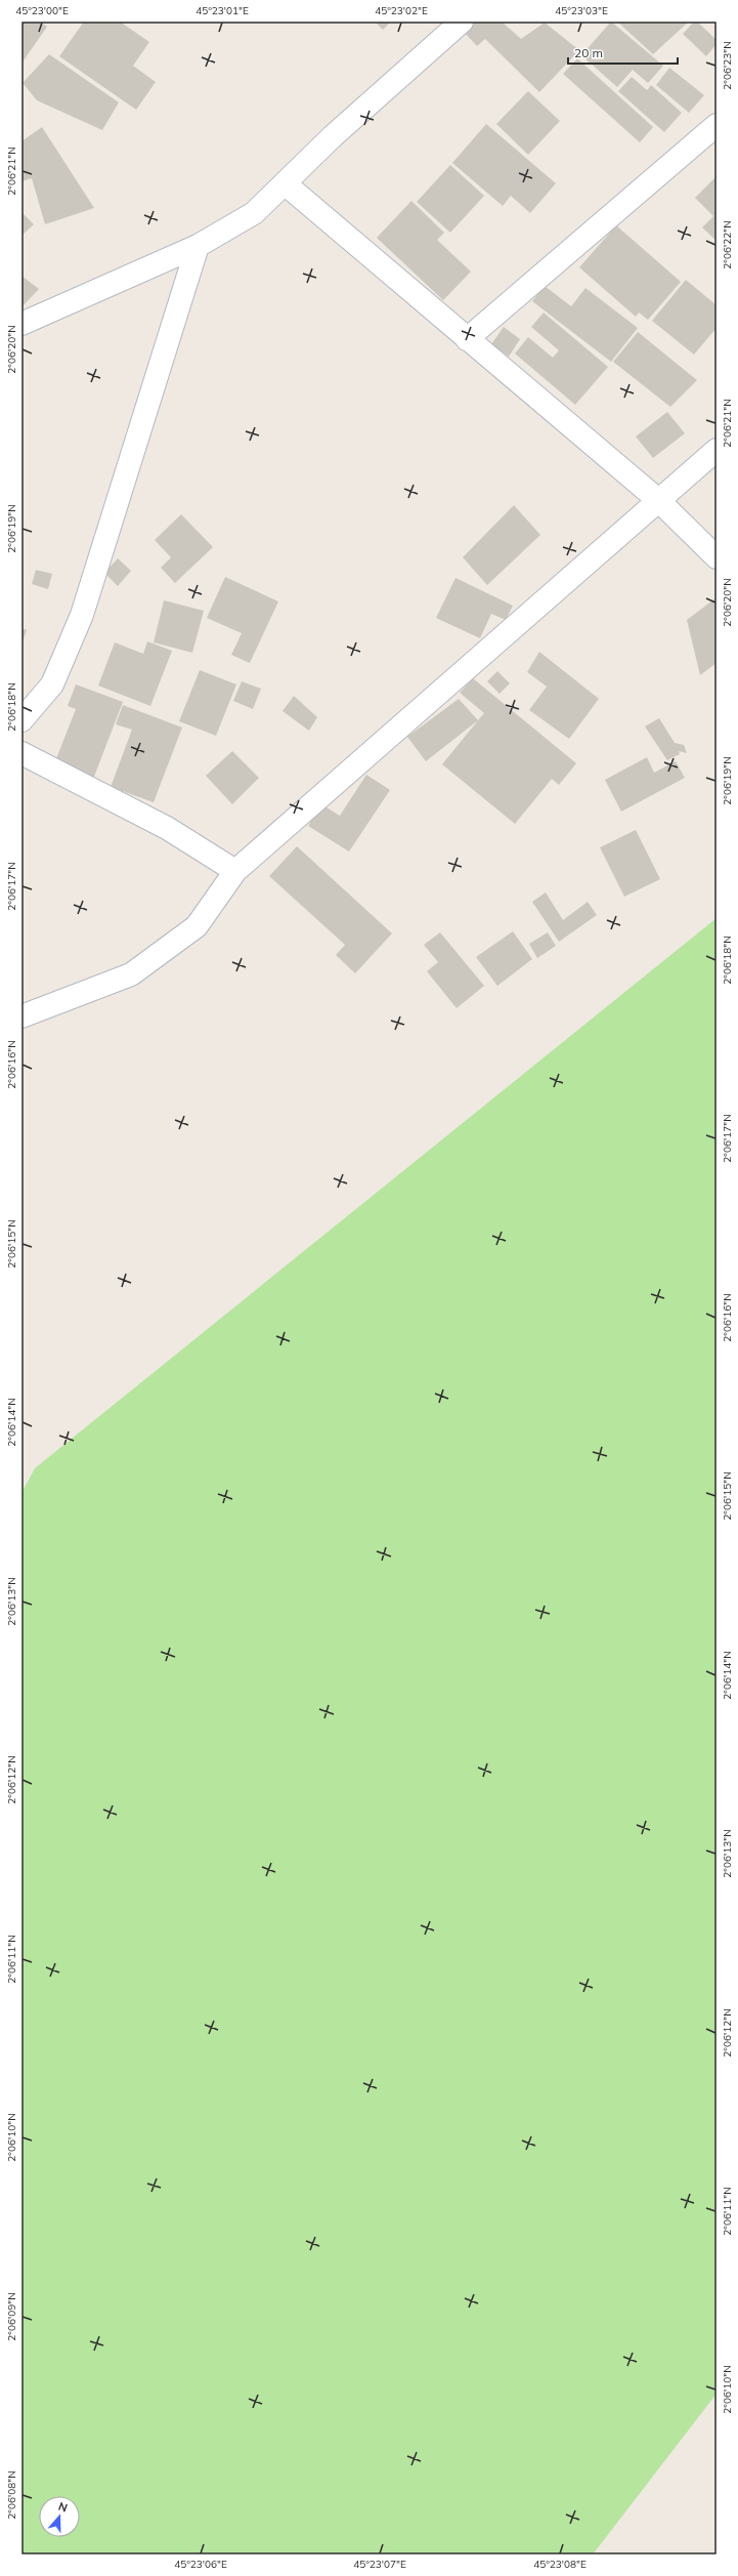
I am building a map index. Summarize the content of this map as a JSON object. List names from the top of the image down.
{
  "scale_bar": "20 m",
  "north": "top",
  "coordinates": [
    "45°23'00\"E",
    "45°23'01\"E",
    "45°23'02\"E",
    "45°23'03\"E",
    "2°06'23\"N",
    "2°06'21\"N",
    "2°06'22\"N",
    "2°06'20\"N",
    "2°06'19\"N",
    "2°06'18\"N",
    "2°06'17\"N",
    "2°06'16\"N",
    "2°06'15\"N",
    "2°06'14\"N",
    "2°06'13\"N",
    "2°06'12\"N",
    "2°06'11\"N",
    "2°06'10\"N",
    "2°06'09\"N",
    "2°06'08\"N",
    "45°23'06\"E",
    "45°23'07\"E",
    "45°23'08\"E"
  ]
}
